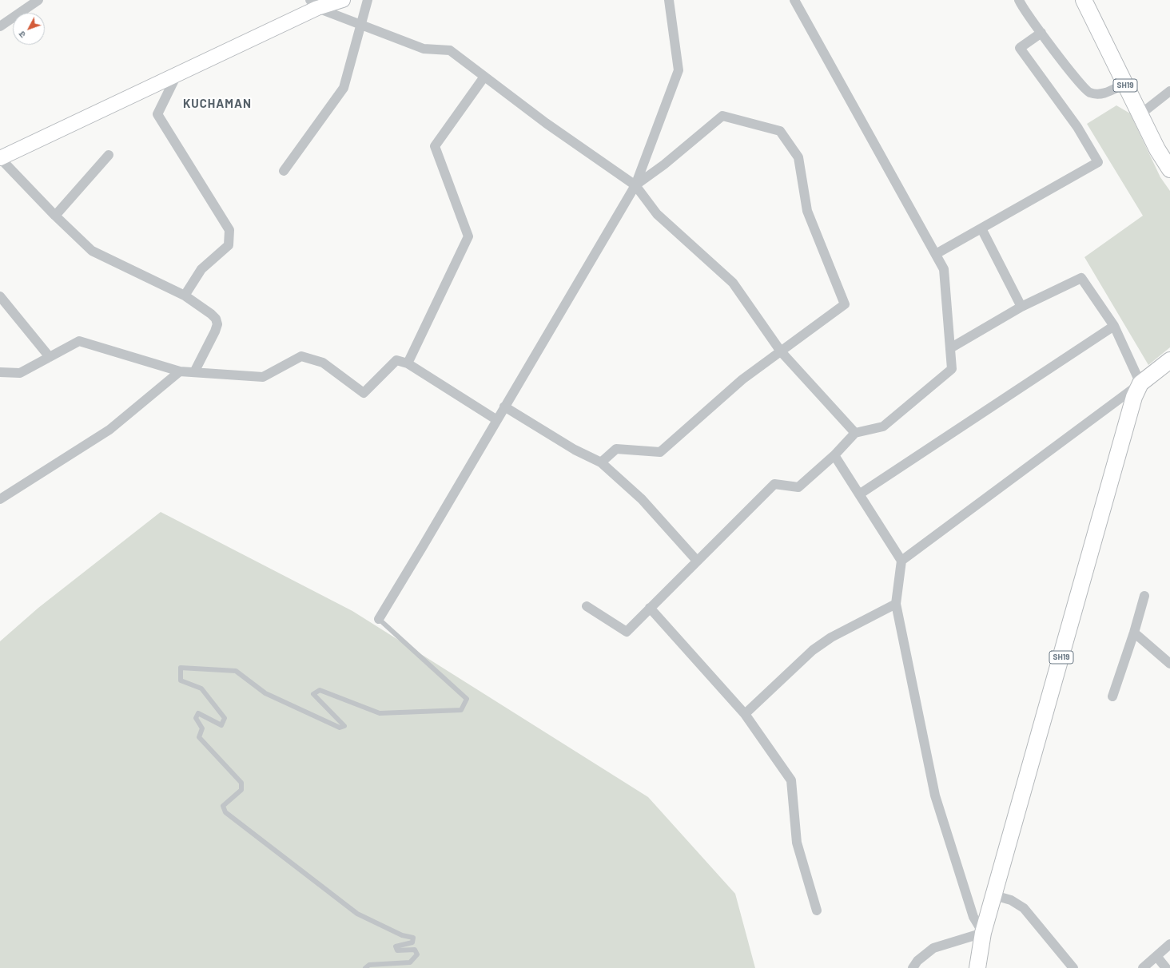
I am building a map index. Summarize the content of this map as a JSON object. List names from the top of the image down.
{
  "streets": {
    "main road": ["SH19"]
  },
  "districts": ["KUCHAMAN"],
  "north": "bottom left"
}
